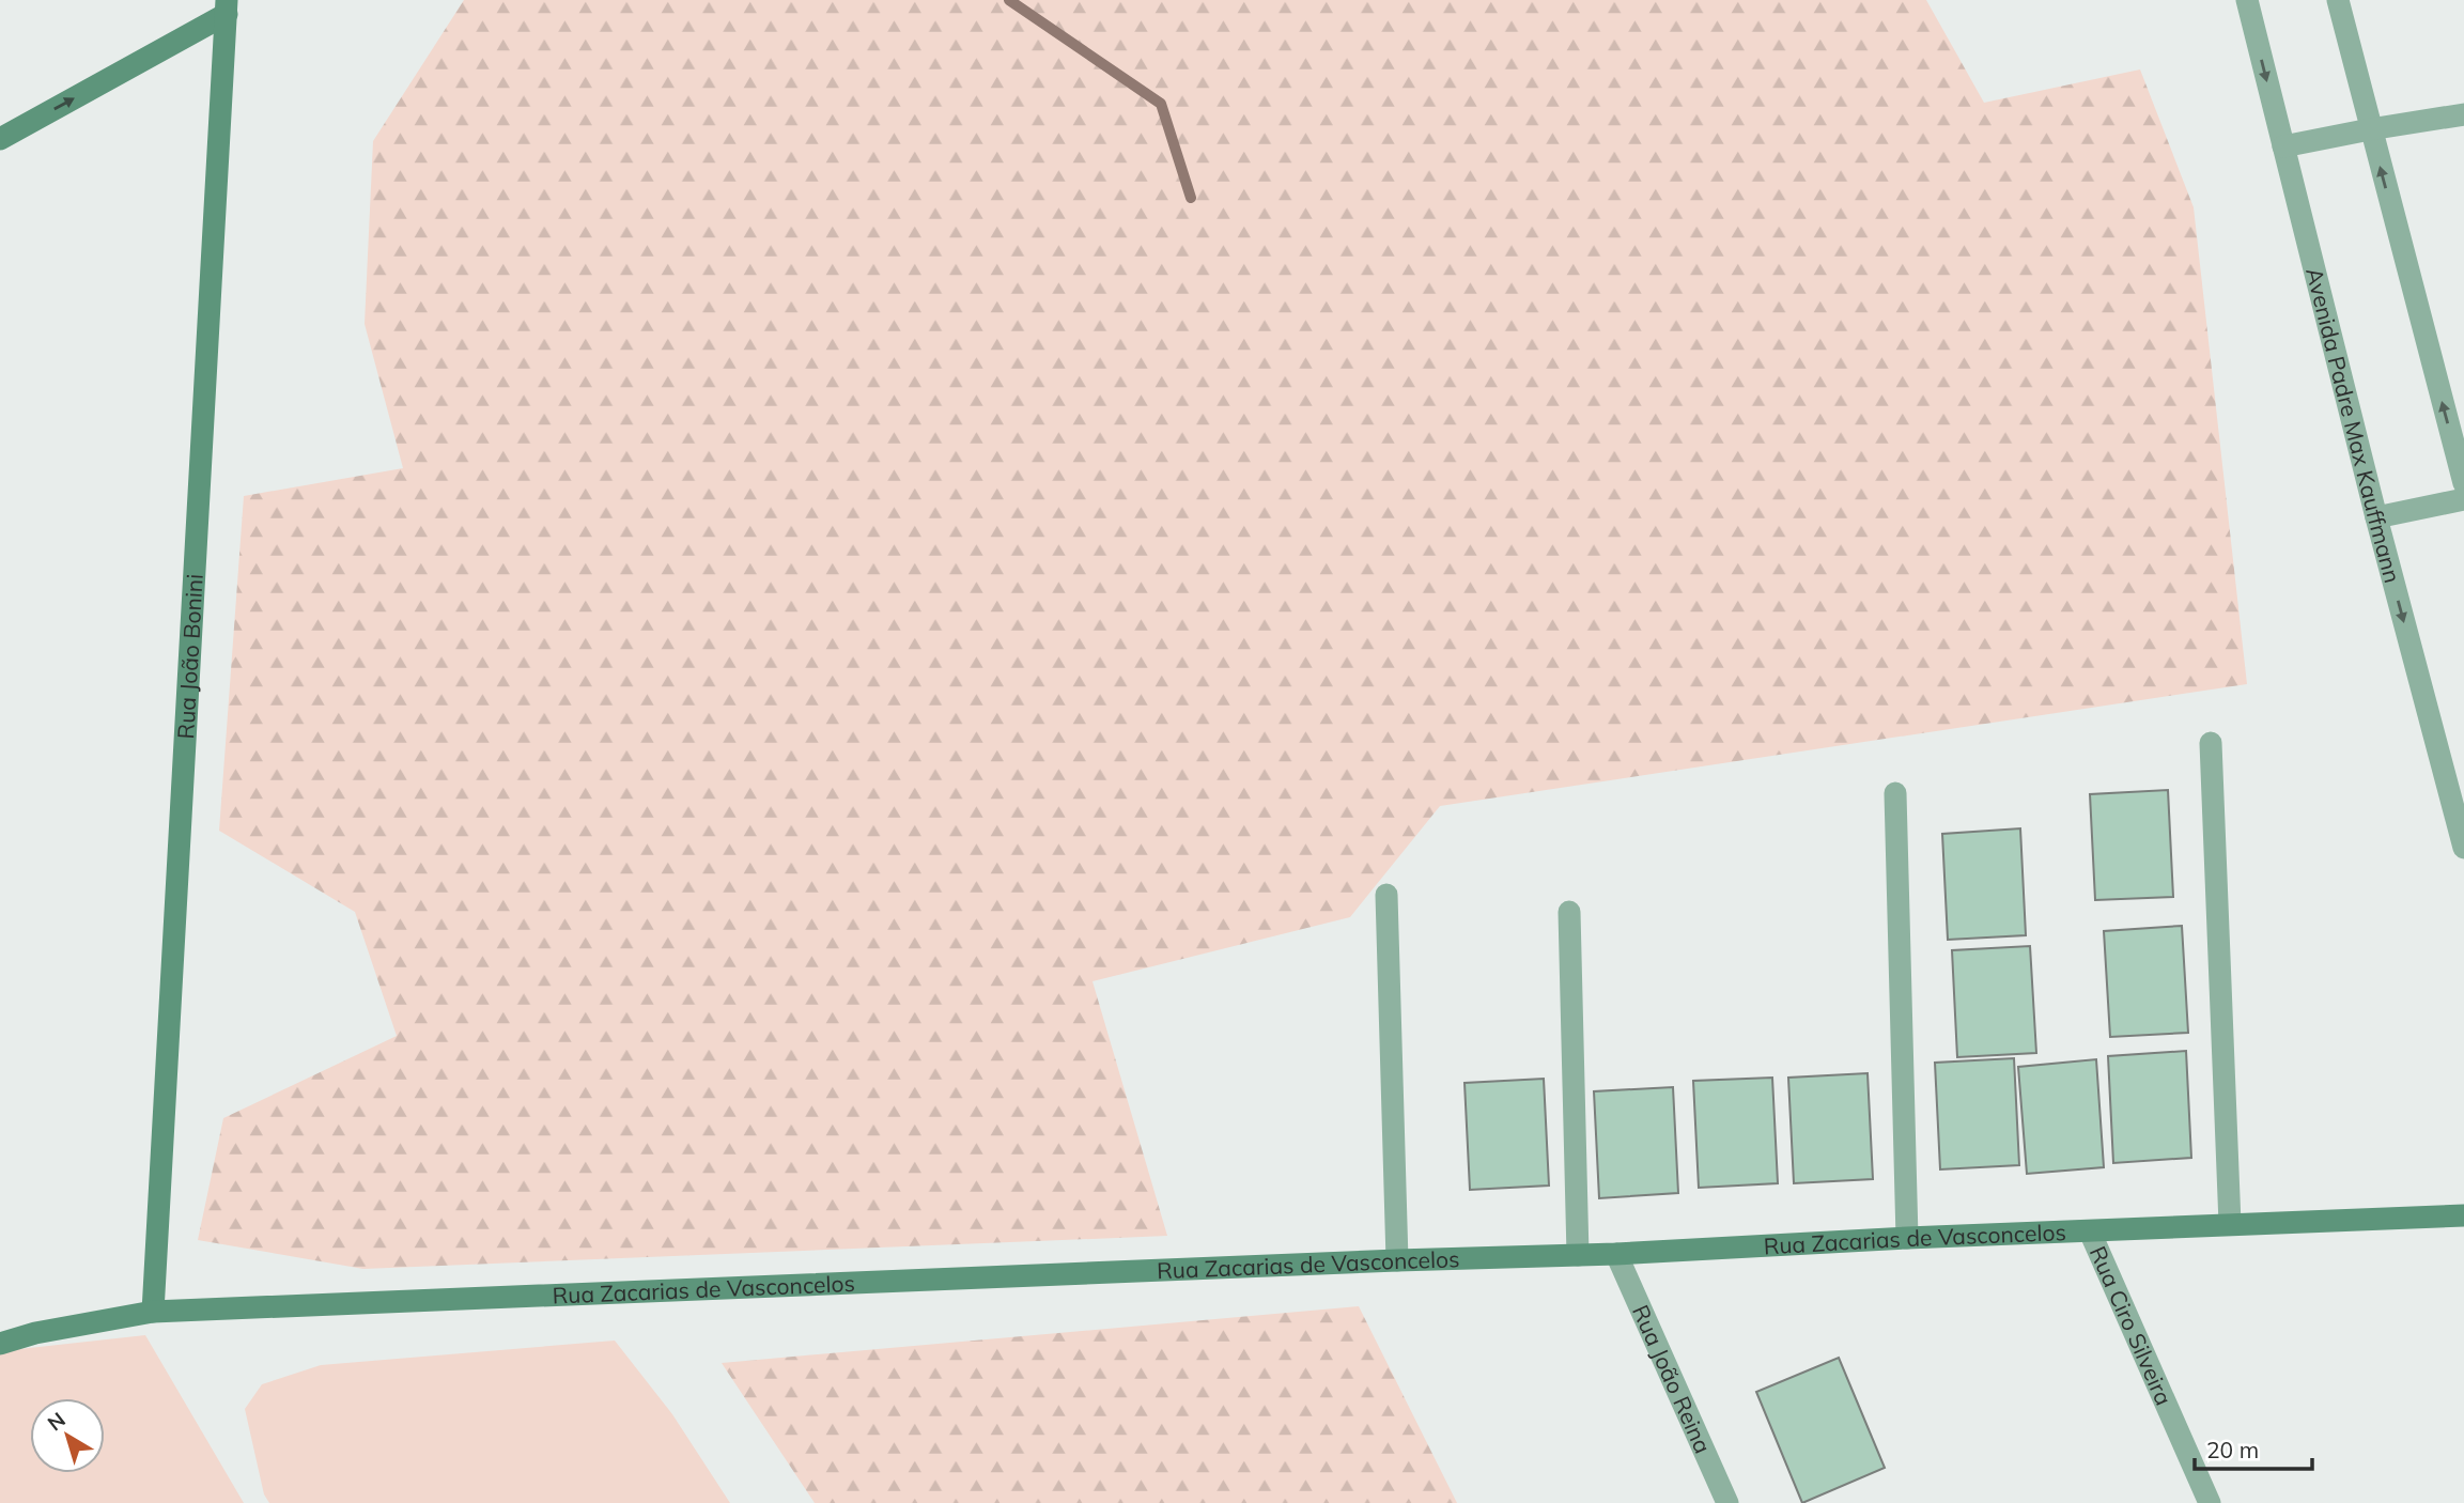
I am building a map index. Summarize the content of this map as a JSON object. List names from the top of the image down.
{
  "streets": {
    "street": [
      "Avenida Padre Max Kauffmann",
      "Rua João Bonini",
      "Rua Zacarias de Vasconcelos",
      "Rua Ciro Silveira",
      "Rua João Reina"
    ]
  },
  "crossings": [
    ["Rua João Bonini", "Rua Zacarias de Vasconcelos"],
    ["Rua Zacarias de Vasconcelos", "Rua Ciro Silveira"],
    ["Rua Zacarias de Vasconcelos", "Rua João Reina"]
  ],
  "one_way": ["Avenida Padre Max Kauffmann"],
  "scale_bar": "20 m",
  "north": "top left"
}
